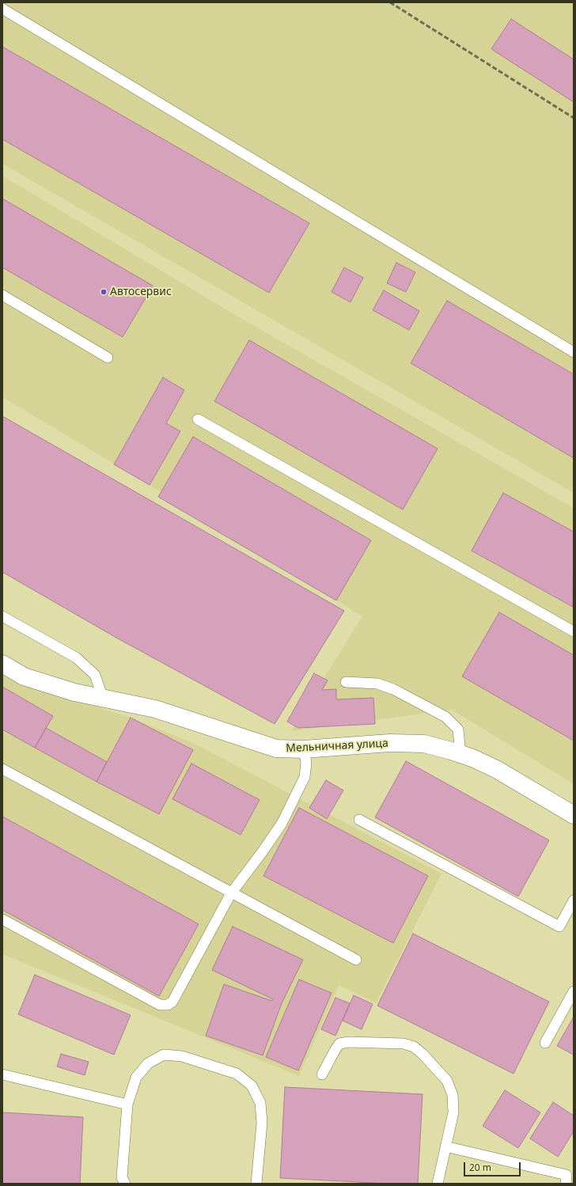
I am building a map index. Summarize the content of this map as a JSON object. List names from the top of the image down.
{
  "streets": {
    "street": ["Мельничная улица"]
  },
  "places": ["Автосервис"],
  "scale_bar": "20 m"
}
